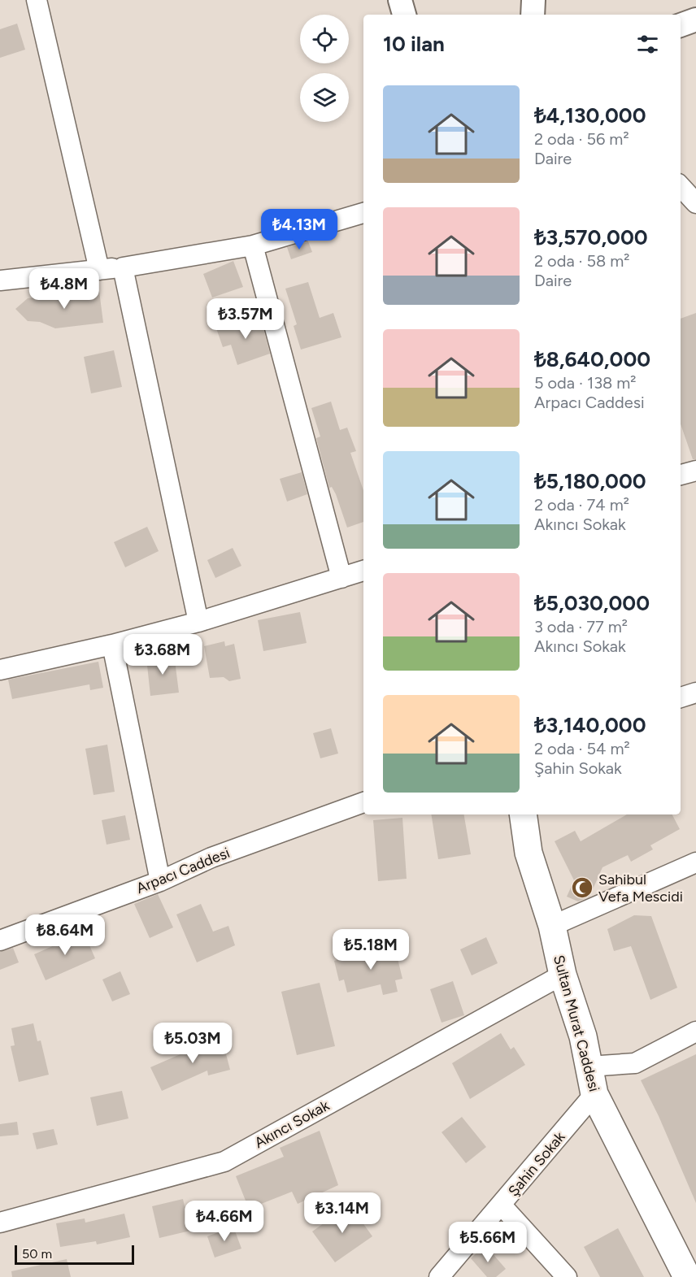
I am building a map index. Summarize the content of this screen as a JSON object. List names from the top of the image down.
{
  "streets": {
    "main road": ["Sultan Murat Caddesi"],
    "street": ["Arpacı Caddesi", "Akıncı Sokak", "Şahin Sokak"]
  },
  "crossings": [
    ["Sultan Murat Caddesi", "Akıncı Sokak"],
    ["Sultan Murat Caddesi", "Şahin Sokak"]
  ],
  "places": {
    "mosque": ["Sahibul Vefa Mescidi"]
  },
  "scale_bar": "50 m",
  "page": {
    "heading": "10 ilan",
    "list": [
      {
        "name": "₺4,130,000",
        "note": "2 oda · 56 m² · Daire"
      },
      {
        "name": "₺3,570,000",
        "note": "2 oda · 58 m² · Daire"
      },
      {
        "name": "₺8,640,000",
        "note": "5 oda · 138 m² · Arpacı Caddesi"
      },
      {
        "name": "₺5,180,000",
        "note": "2 oda · 74 m² · Akıncı Sokak"
      },
      {
        "name": "₺5,030,000",
        "note": "3 oda · 77 m² · Akıncı Sokak"
      },
      {
        "name": "₺3,140,000",
        "note": "2 oda · 54 m² · Şahin Sokak"
      }
    ],
    "price": [
      "₺4.13M",
      "₺4.8M",
      "₺3.57M",
      "₺3.68M",
      "₺8.64M",
      "₺5.18M",
      "₺5.03M",
      "₺3.14M",
      "₺4.66M",
      "₺5.66M"
    ],
    "scale": "50 m"
  }
}
